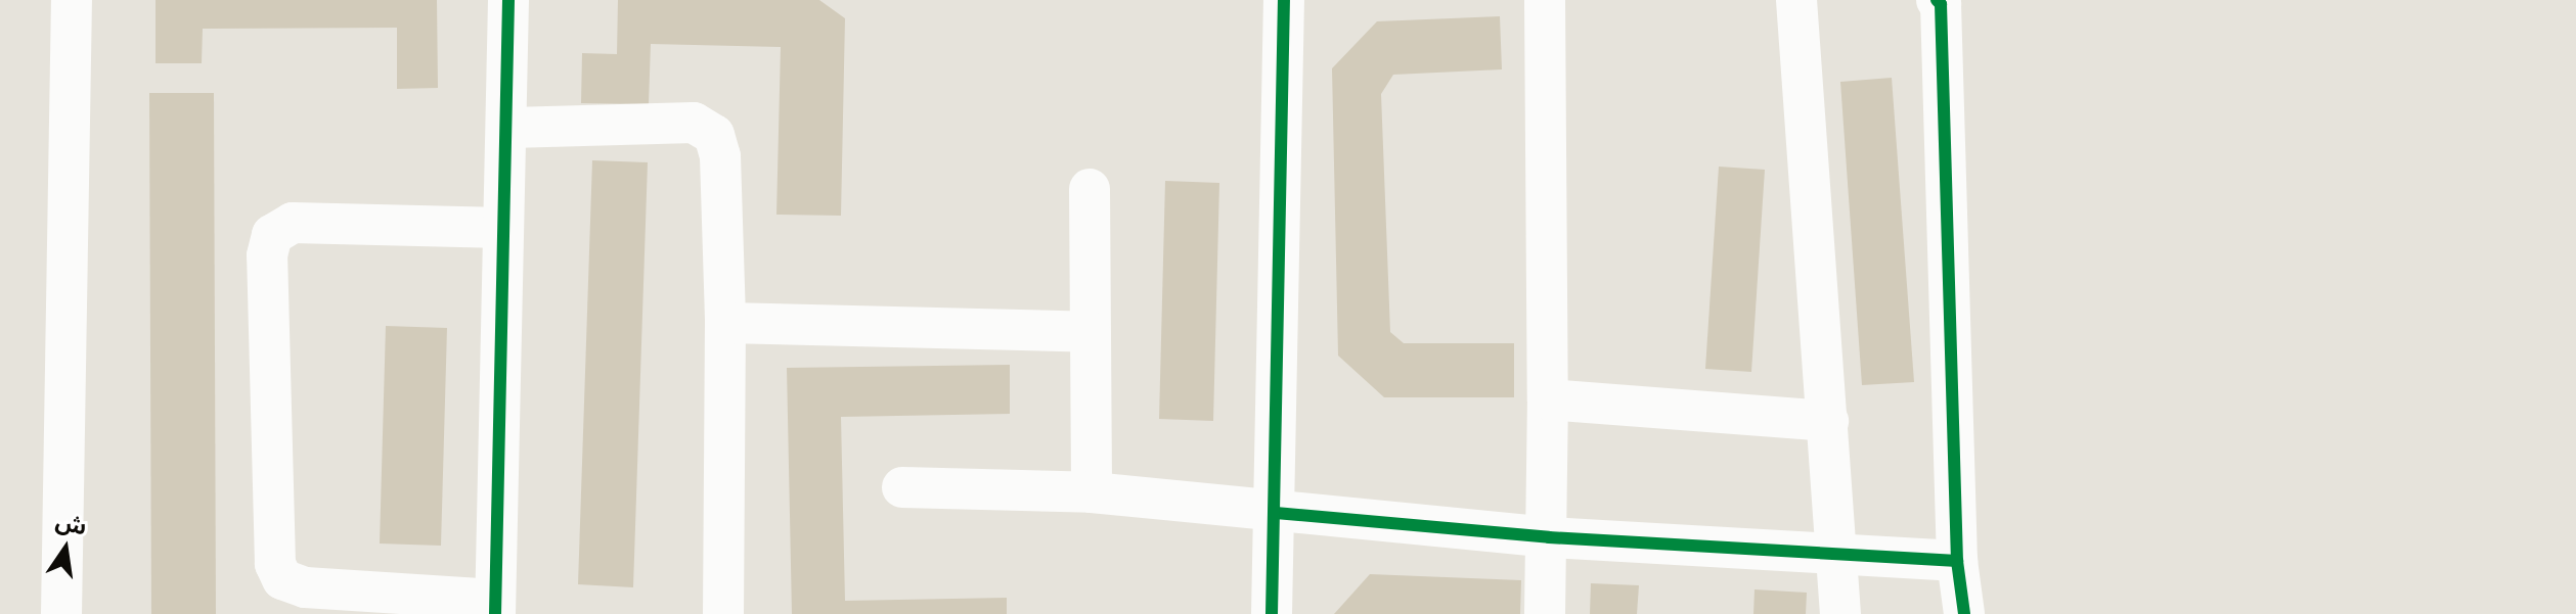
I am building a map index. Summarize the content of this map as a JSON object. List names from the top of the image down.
{
  "north": "top"
}
